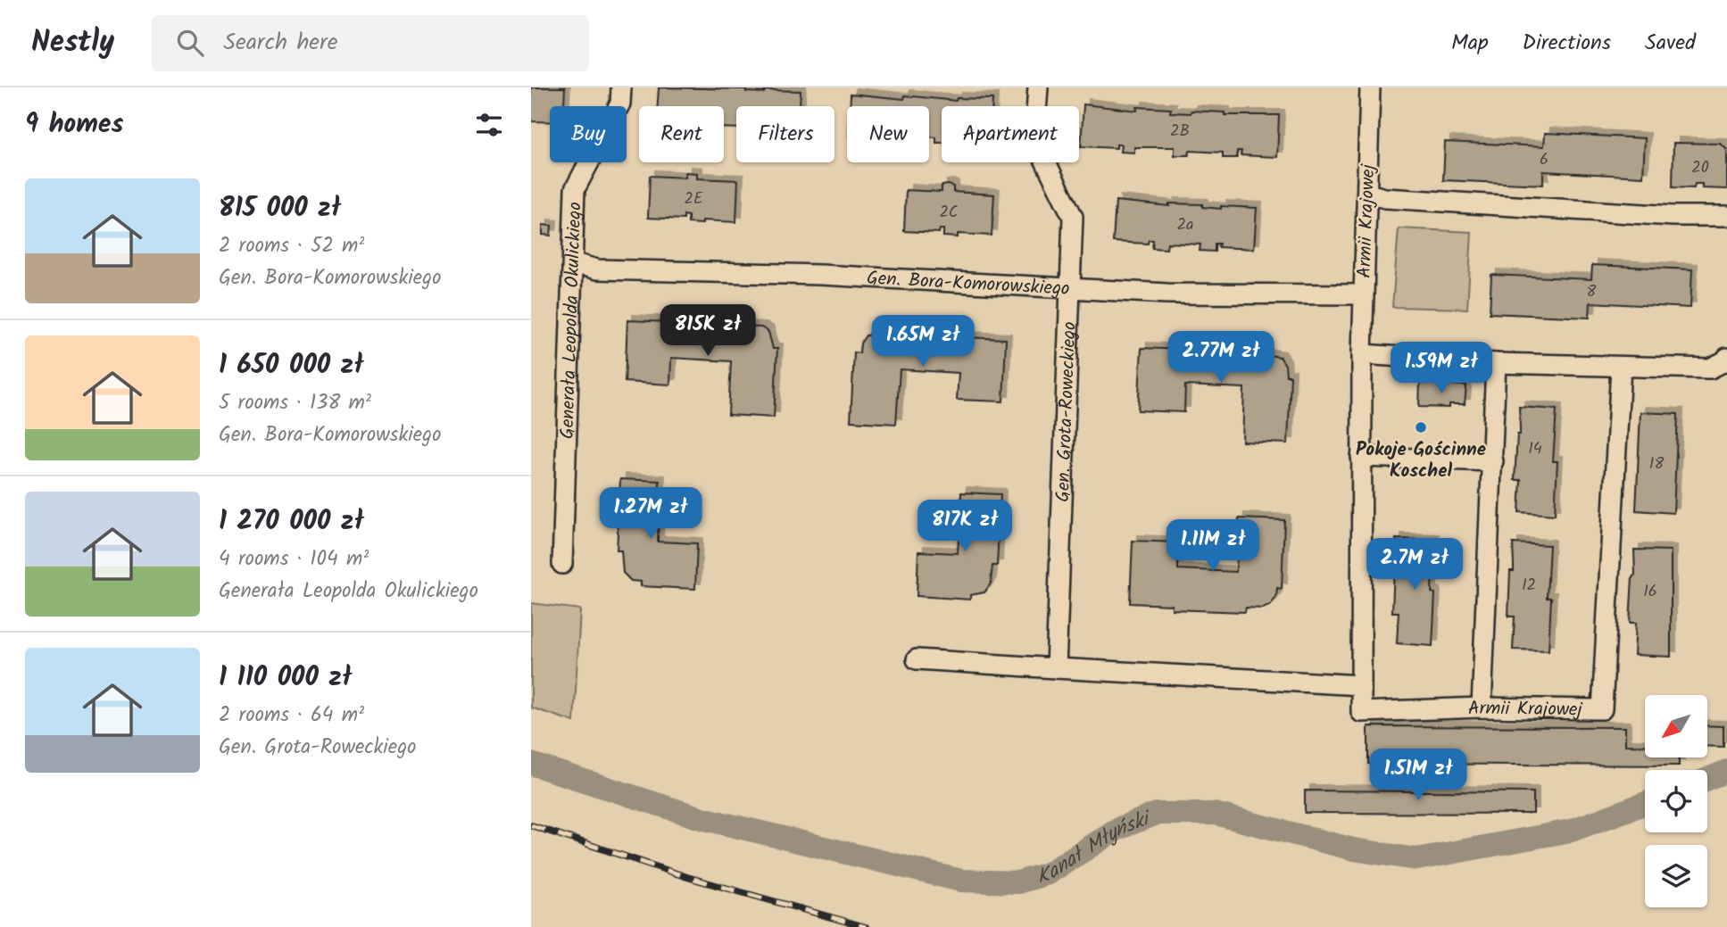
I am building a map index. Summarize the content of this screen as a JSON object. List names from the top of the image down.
{
  "streets": {
    "street": [
      "Armii Krajowej",
      "Gen. Bora-Komorowskiego",
      "Generała Leopolda Okulickiego",
      "Gen. Grota-Roweckiego"
    ]
  },
  "crossings": [
    ["Armii Krajowej", "Gen. Bora-Komorowskiego"],
    ["Gen. Bora-Komorowskiego", "Generała Leopolda Okulickiego"],
    ["Gen. Bora-Komorowskiego", "Gen. Grota-Roweckiego"]
  ],
  "water": ["Kanał Młyński"],
  "places": ["Pokoje Gościnne Koschel"],
  "house_numbers": [
    "2B",
    "6",
    "20",
    "2E",
    "2C",
    "2a",
    "8",
    "14",
    "18",
    "12",
    "16"
  ],
  "north": "bottom left",
  "page": {
    "header": "Nestly",
    "search": "Search here",
    "nav": ["Map", "Directions", "Saved"],
    "heading": "9 homes",
    "chip": [
      "Buy",
      "Rent",
      "Filters",
      "New",
      "Apartment"
    ],
    "list": [
      {
        "name": "815 000 zł",
        "note": "2 rooms · 52 m² · Gen. Bora-Komorowskiego"
      },
      {
        "name": "1 650 000 zł",
        "note": "5 rooms · 138 m² · Gen. Bora-Komorowskiego"
      },
      {
        "name": "1 270 000 zł",
        "note": "4 rooms · 104 m² · Generała Leopolda Okulickiego"
      },
      {
        "name": "1 110 000 zł",
        "note": "2 rooms · 64 m² · Gen. Grota-Roweckiego"
      }
    ],
    "price": [
      "815K zł",
      "1.65M zł",
      "2.77M zł",
      "1.59M zł",
      "1.27M zł",
      "817K zł",
      "1.11M zł",
      "2.7M zł",
      "1.51M zł"
    ]
  }
}
